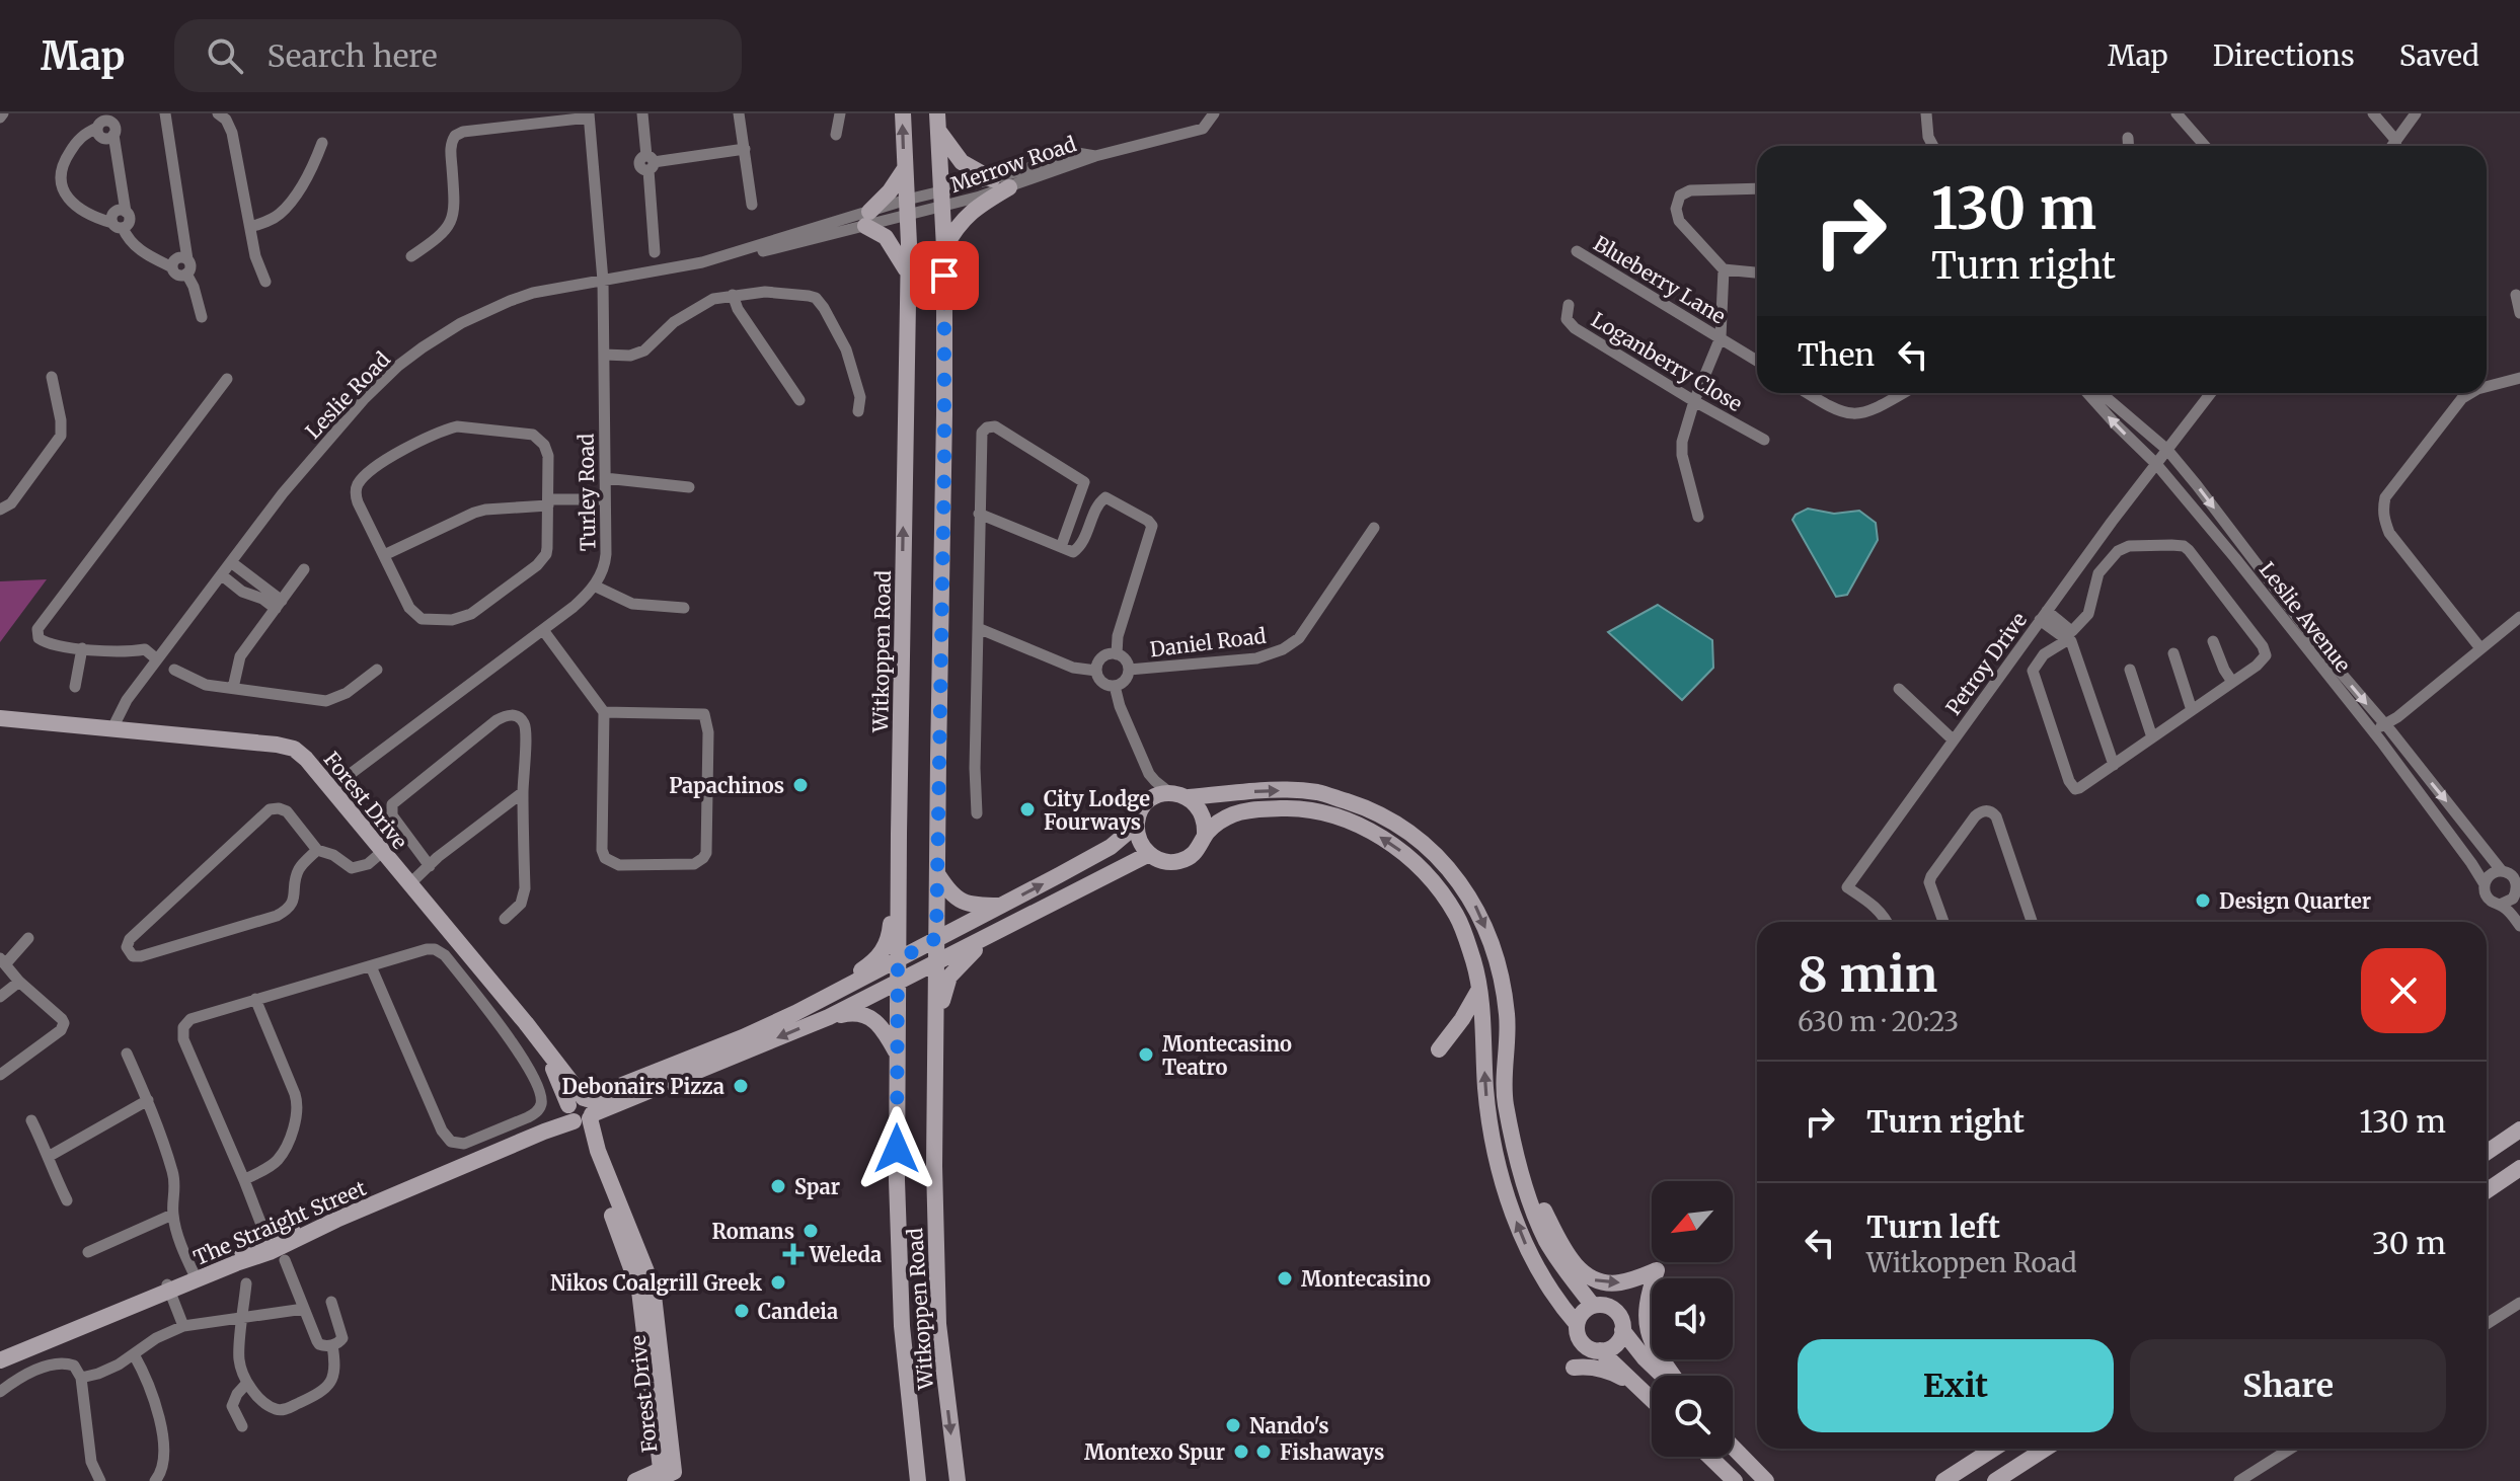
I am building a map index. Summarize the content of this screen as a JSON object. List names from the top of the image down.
{
  "streets": {
    "street": [
      "Merrow Road",
      "Blueberry Lane",
      "Loganberry Close",
      "Leslie Road",
      "Turley Road",
      "Leslie Avenue",
      "Daniel Road",
      "Witkoppen Road",
      "Petroy Drive",
      "Forest Drive",
      "The Straight Street"
    ]
  },
  "crossings": [
    ["Merrow Road", "Leslie Road"],
    ["Merrow Road", "Witkoppen Road"],
    ["Leslie Road", "Turley Road"],
    ["Leslie Road", "Witkoppen Road"],
    ["Leslie Road", "Forest Drive"],
    ["Leslie Avenue", "Petroy Drive"],
    ["Witkoppen Road", "The Straight Street"],
    ["Forest Drive", "The Straight Street"]
  ],
  "places": {
    "other": [
      "Papachinos",
      "City Lodge Fourways",
      "Design Quarter",
      "Montecasino Teatro",
      "Debonairs Pizza",
      "Spar",
      "Romans",
      "Montecasino",
      "Nikos Coalgrill Greek",
      "Candeia",
      "Nando's",
      "Montexo Spur",
      "Fishaways"
    ],
    "health": ["Weleda"]
  },
  "north": "bottom left",
  "page": {
    "header": "Map",
    "search": "Search here",
    "nav": ["Map", "Directions", "Saved"],
    "turn": ["130 m", "Turn right"],
    "then": "Then",
    "heading": ["8 min", "630 m · 20:23"],
    "list": [
      {
        "name": "Turn right",
        "value": "130 m"
      },
      {
        "name": "Turn left",
        "note": "Witkoppen Road",
        "value": "30 m"
      }
    ],
    "buttons": ["Exit", "Share"]
  }
}
